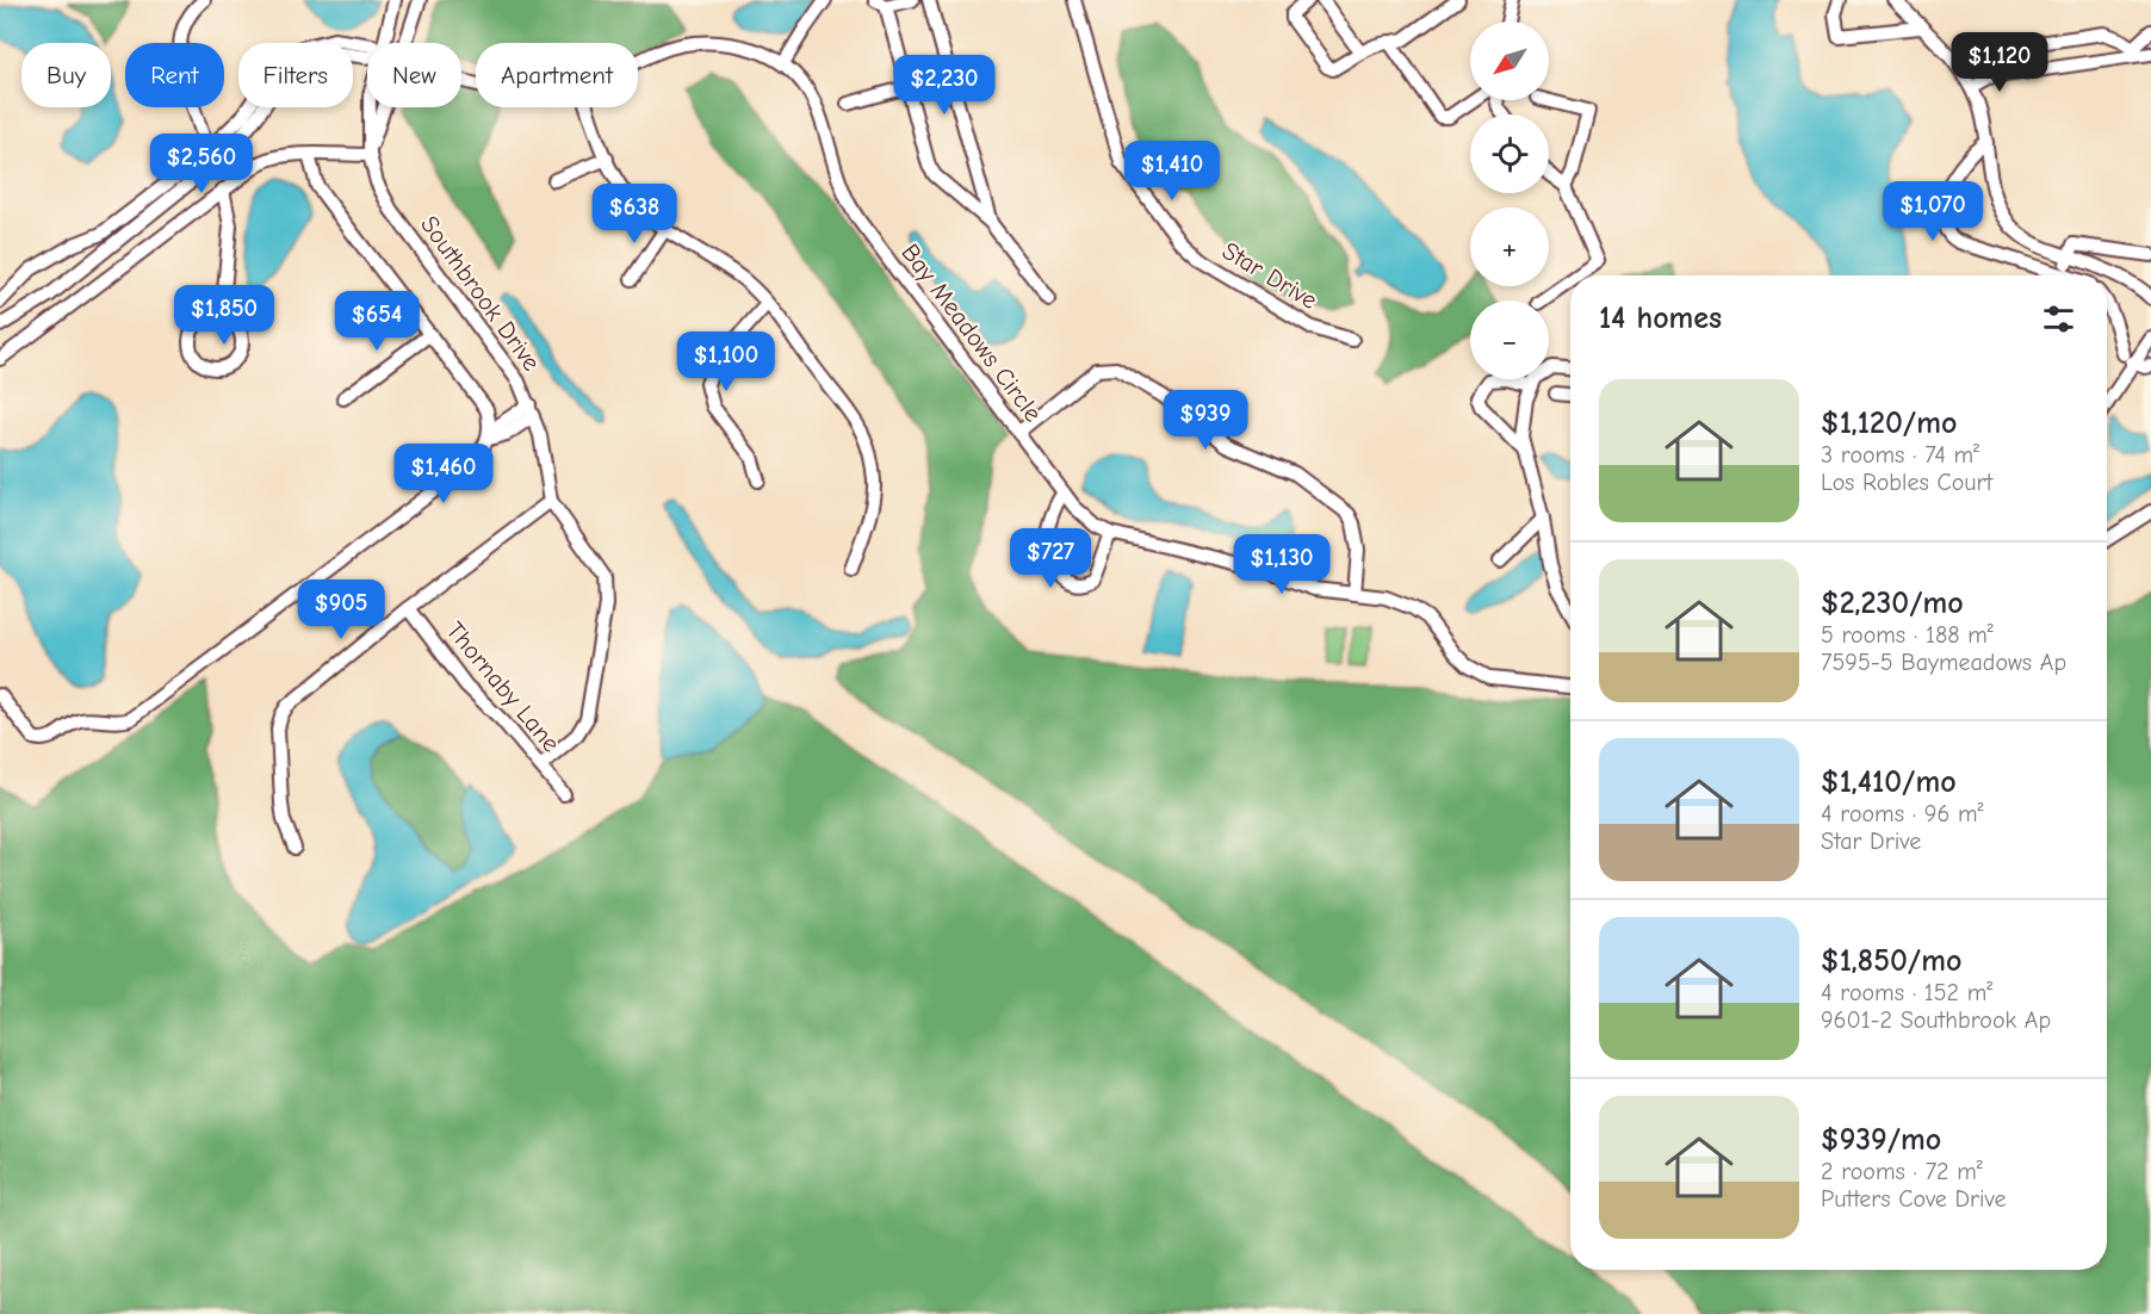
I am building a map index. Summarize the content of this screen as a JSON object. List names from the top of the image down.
{
  "streets": {
    "street": [
      "Star Drive",
      "Southbrook Drive",
      "Bay Meadows Circle",
      "Thornaby Lane"
    ]
  },
  "crossings": [
    ["Southbrook Drive", "Thornaby Lane"]
  ],
  "north": "bottom left",
  "page": {
    "map_buttons": ["+", "−"],
    "price": [
      "$1,120",
      "$2,230",
      "$2,560",
      "$1,410",
      "$1,070",
      "$638",
      "$1,850",
      "$654",
      "$1,100",
      "$939",
      "$1,460",
      "$727",
      "$1,130",
      "$905"
    ],
    "chip": [
      "Buy",
      "Rent",
      "Filters",
      "New",
      "Apartment"
    ],
    "heading": "14 homes",
    "list": [
      {
        "name": "$1,120/mo",
        "note": "3 rooms · 74 m² · Los Robles Court"
      },
      {
        "name": "$2,230/mo",
        "note": "5 rooms · 188 m² · 7595-5 Baymeadows Ap"
      },
      {
        "name": "$1,410/mo",
        "note": "4 rooms · 96 m² · Star Drive"
      },
      {
        "name": "$1,850/mo",
        "note": "4 rooms · 152 m² · 9601-2 Southbrook Ap"
      },
      {
        "name": "$939/mo",
        "note": "2 rooms · 72 m² · Putters Cove Drive"
      }
    ]
  }
}
